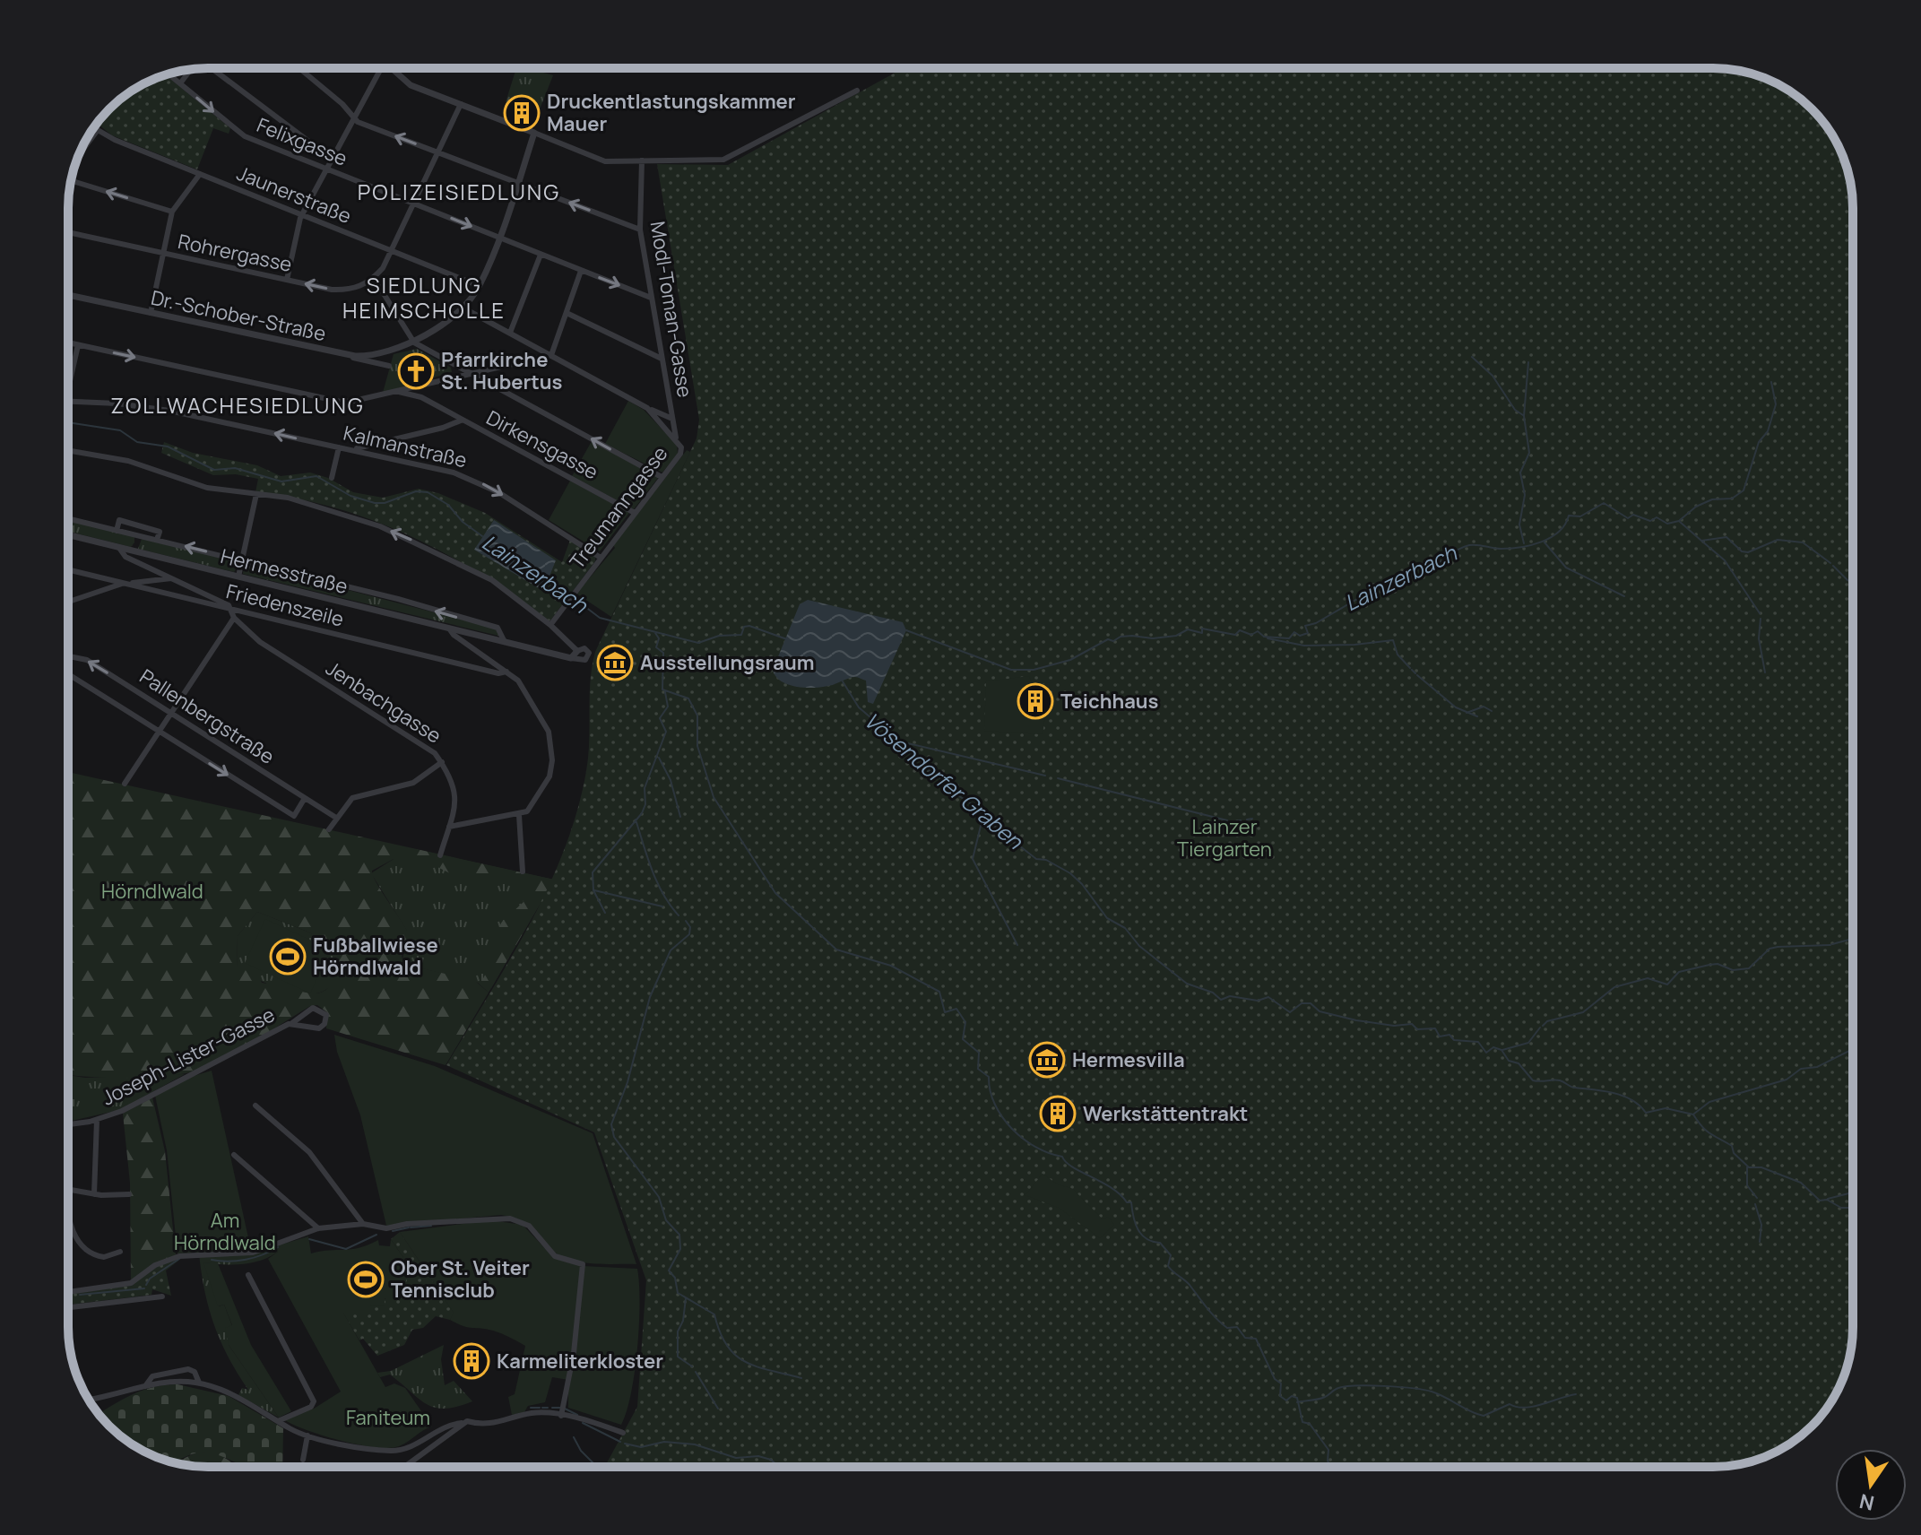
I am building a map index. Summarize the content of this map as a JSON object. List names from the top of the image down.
{
  "streets": {
    "street": [
      "Felixgasse",
      "Jaunerstraße",
      "Rohrergasse",
      "Modl-Toman-Gasse",
      "Dr.-Schober-Straße",
      "Dirkensgasse",
      "Kalmanstraße",
      "Treumanngasse",
      "Hermesstraße",
      "Friedenszeile",
      "Jenbachgasse",
      "Pallenbergstraße",
      "Joseph-Lister-Gasse"
    ]
  },
  "crossings": [
    ["Felixgasse", "Modl-Toman-Gasse"],
    ["Felixgasse", "Dr.-Schober-Straße"],
    ["Jaunerstraße", "Dr.-Schober-Straße"],
    ["Modl-Toman-Gasse", "Treumanngasse"],
    ["Dirkensgasse", "Treumanngasse"],
    ["Kalmanstraße", "Treumanngasse"]
  ],
  "districts": ["POLIZEISIEDLUNG", "SIEDLUNG HEIMSCHOLLE", "ZOLLWACHESIEDLUNG"],
  "water": ["Lainzerbach", "Vösendorfer Graben"],
  "parks": [
    "Lainzer Tiergarten",
    "Hörndlwald",
    "Am Hörndlwald",
    "Faniteum"
  ],
  "places": {
    "building": [
      "Druckentlastungskammer Mauer",
      "Teichhaus",
      "Werkstättentrakt",
      "Karmeliterkloster"
    ],
    "church": ["Pfarrkirche St. Hubertus"],
    "museum": ["Ausstellungsraum", "Hermesvilla"],
    "sports": ["Fußballwiese Hörndlwald", "Ober St. Veiter Tennisclub"]
  },
  "north": "bottom"
}
